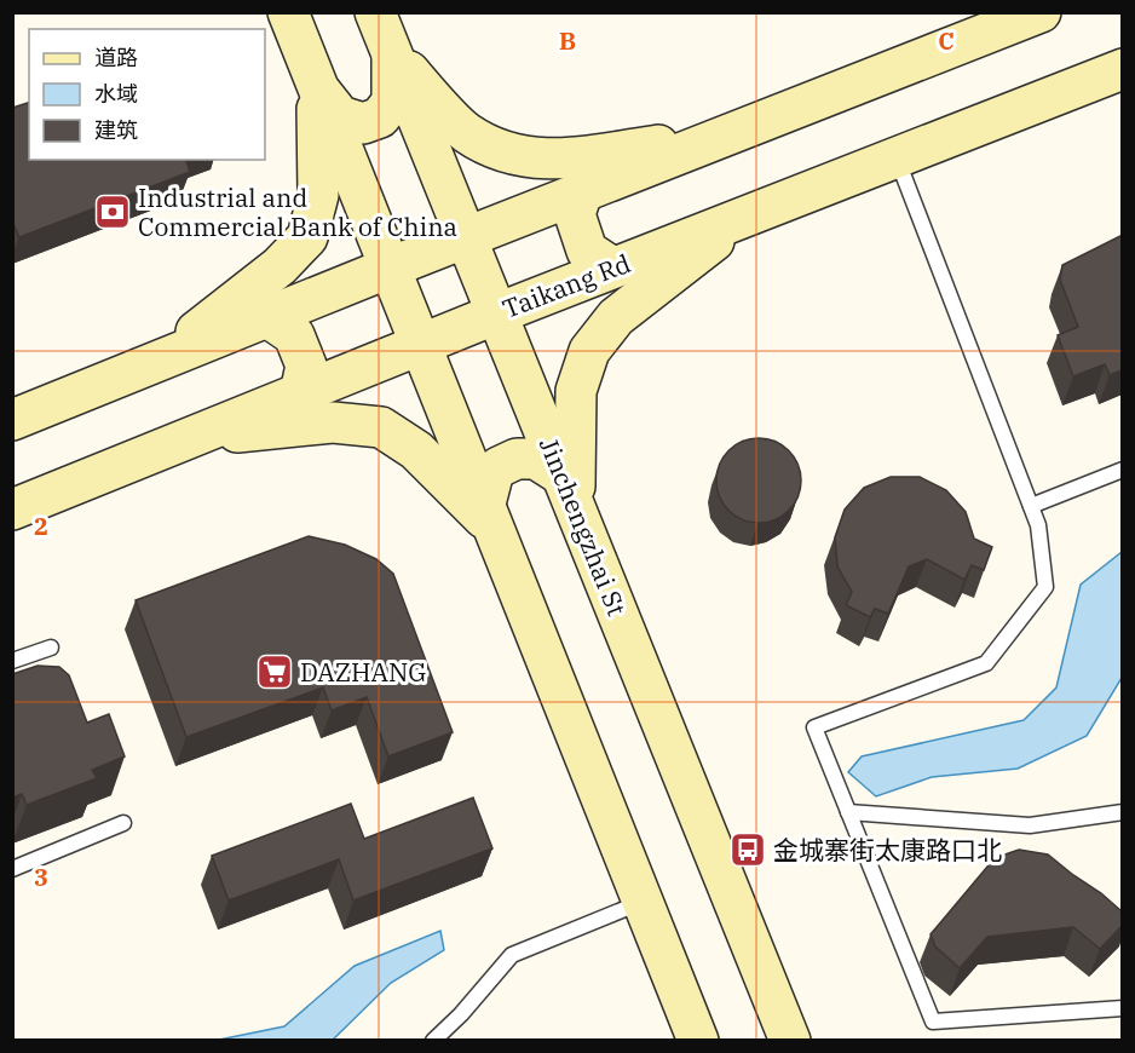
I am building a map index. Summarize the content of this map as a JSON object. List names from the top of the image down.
{
  "streets": {
    "main road": ["Taikang Rd", "Jinchengzhai St"]
  },
  "crossings": [
    ["Taikang Rd", "Jinchengzhai St"]
  ],
  "places": {
    "bank": ["Industrial and Commercial Bank of China"],
    "supermarket": ["DAZHANG"],
    "bus stop": ["金城寨街太康路口北"]
  },
  "legend": ["道路", "水域", "建筑"],
  "grid": {
    "columns": ["B", "C"],
    "rows": ["2", "3"]
  }
}
